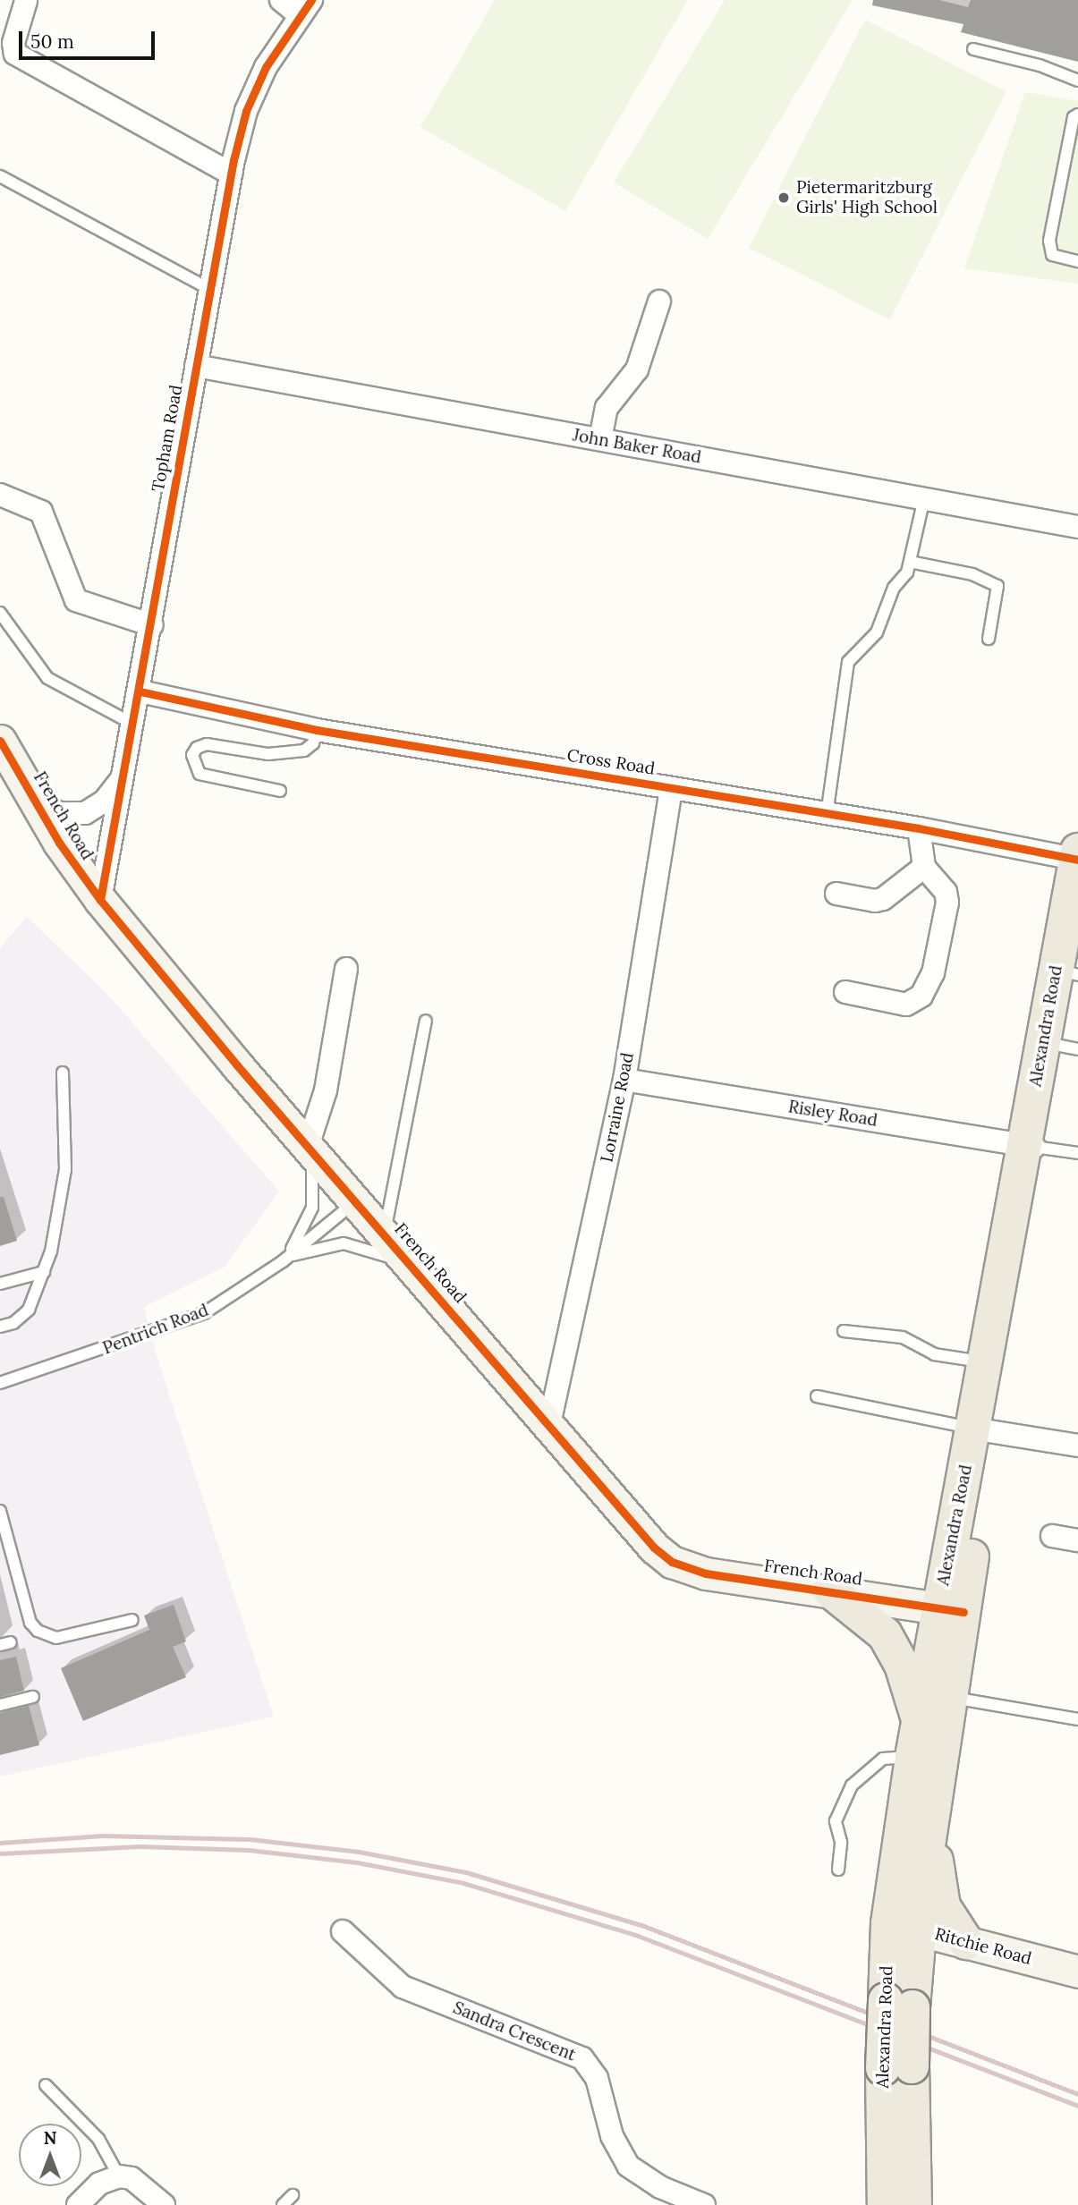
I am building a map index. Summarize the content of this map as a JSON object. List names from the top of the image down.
{
  "streets": {
    "main road": ["Alexandra Road"],
    "street": [
      "Topham Road",
      "John Baker Road",
      "Cross Road",
      "French Road",
      "Lorraine Road",
      "Risley Road",
      "Ritchie Road",
      "Sandra Crescent"
    ],
    "lane": ["Pentrich Road"]
  },
  "crossings": [
    ["Topham Road", "John Baker Road"],
    ["Topham Road", "Cross Road"],
    ["Topham Road", "French Road"],
    ["Cross Road", "Alexandra Road"],
    ["Cross Road", "Lorraine Road"],
    ["French Road", "Alexandra Road"],
    ["French Road", "Lorraine Road"],
    ["French Road", "Pentrich Road"],
    ["Alexandra Road", "Risley Road"],
    ["Alexandra Road", "Ritchie Road"],
    ["Lorraine Road", "Risley Road"]
  ],
  "places": ["Pietermaritzburg Girls' High School"],
  "scale_bar": "50 m",
  "north": "top"
}
